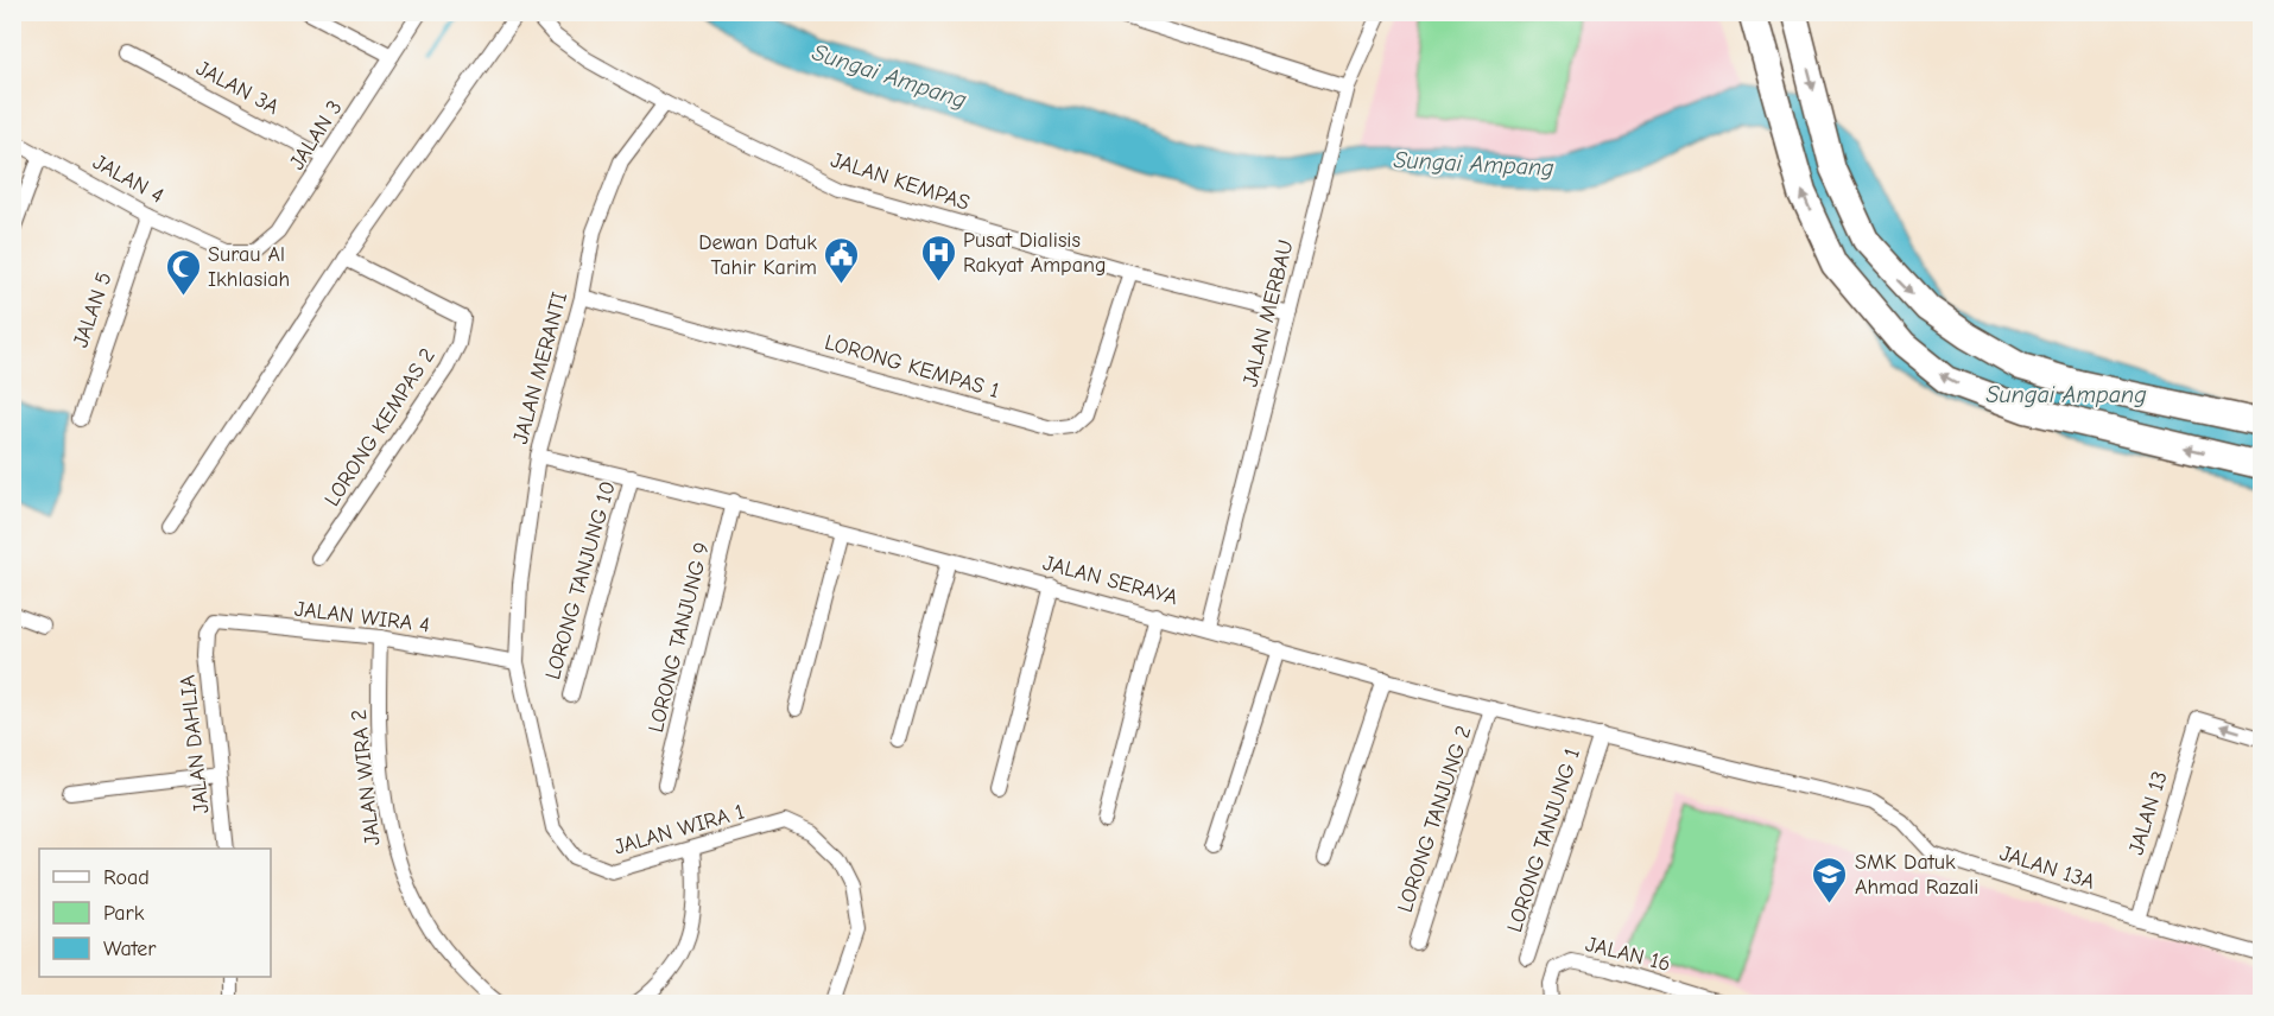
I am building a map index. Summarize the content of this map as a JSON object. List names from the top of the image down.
{
  "streets": {
    "street": [
      "JALAN 3A",
      "JALAN 3",
      "JALAN 4",
      "JALAN KEMPAS",
      "JALAN 5",
      "JALAN MERBAU",
      "LORONG KEMPAS 1",
      "JALAN MERANTI",
      "LORONG KEMPAS 2",
      "LORONG TANJUNG 10",
      "JALAN SERAYA",
      "JALAN WIRA 4",
      "LORONG TANJUNG 9",
      "JALAN DAHLIA",
      "JALAN WIRA 2",
      "JALAN 13",
      "LORONG TANJUNG 2",
      "JALAN WIRA 1",
      "LORONG TANJUNG 1",
      "JALAN 13A",
      "JALAN 16"
    ]
  },
  "crossings": [
    ["JALAN 3A", "JALAN 3"],
    ["JALAN 3", "JALAN 4"],
    ["JALAN 4", "JALAN 5"],
    ["JALAN KEMPAS", "JALAN MERBAU"],
    ["JALAN KEMPAS", "LORONG KEMPAS 1"],
    ["JALAN KEMPAS", "JALAN MERANTI"],
    ["JALAN MERBAU", "JALAN SERAYA"],
    ["LORONG KEMPAS 1", "JALAN MERANTI"],
    ["JALAN MERANTI", "JALAN SERAYA"],
    ["JALAN MERANTI", "JALAN WIRA 4"],
    ["JALAN MERANTI", "JALAN WIRA 1"],
    ["LORONG TANJUNG 10", "JALAN SERAYA"],
    ["JALAN SERAYA", "LORONG TANJUNG 9"],
    ["JALAN SERAYA", "LORONG TANJUNG 2"],
    ["JALAN SERAYA", "LORONG TANJUNG 1"],
    ["JALAN SERAYA", "JALAN 13A"],
    ["JALAN WIRA 4", "JALAN DAHLIA"],
    ["JALAN WIRA 4", "JALAN WIRA 2"],
    ["JALAN WIRA 4", "JALAN WIRA 1"],
    ["JALAN 13", "JALAN 13A"]
  ],
  "water": ["Sungai Ampang"],
  "places": {
    "hospital": ["Pusat Dialisis Rakyat Ampang"],
    "public building": ["Dewan Datuk Tahir Karim"],
    "mosque": ["Surau Al Ikhlasiah"],
    "school or university": ["SMK Datuk Ahmad Razali"]
  },
  "legend": ["Road", "Park", "Water"]
}
